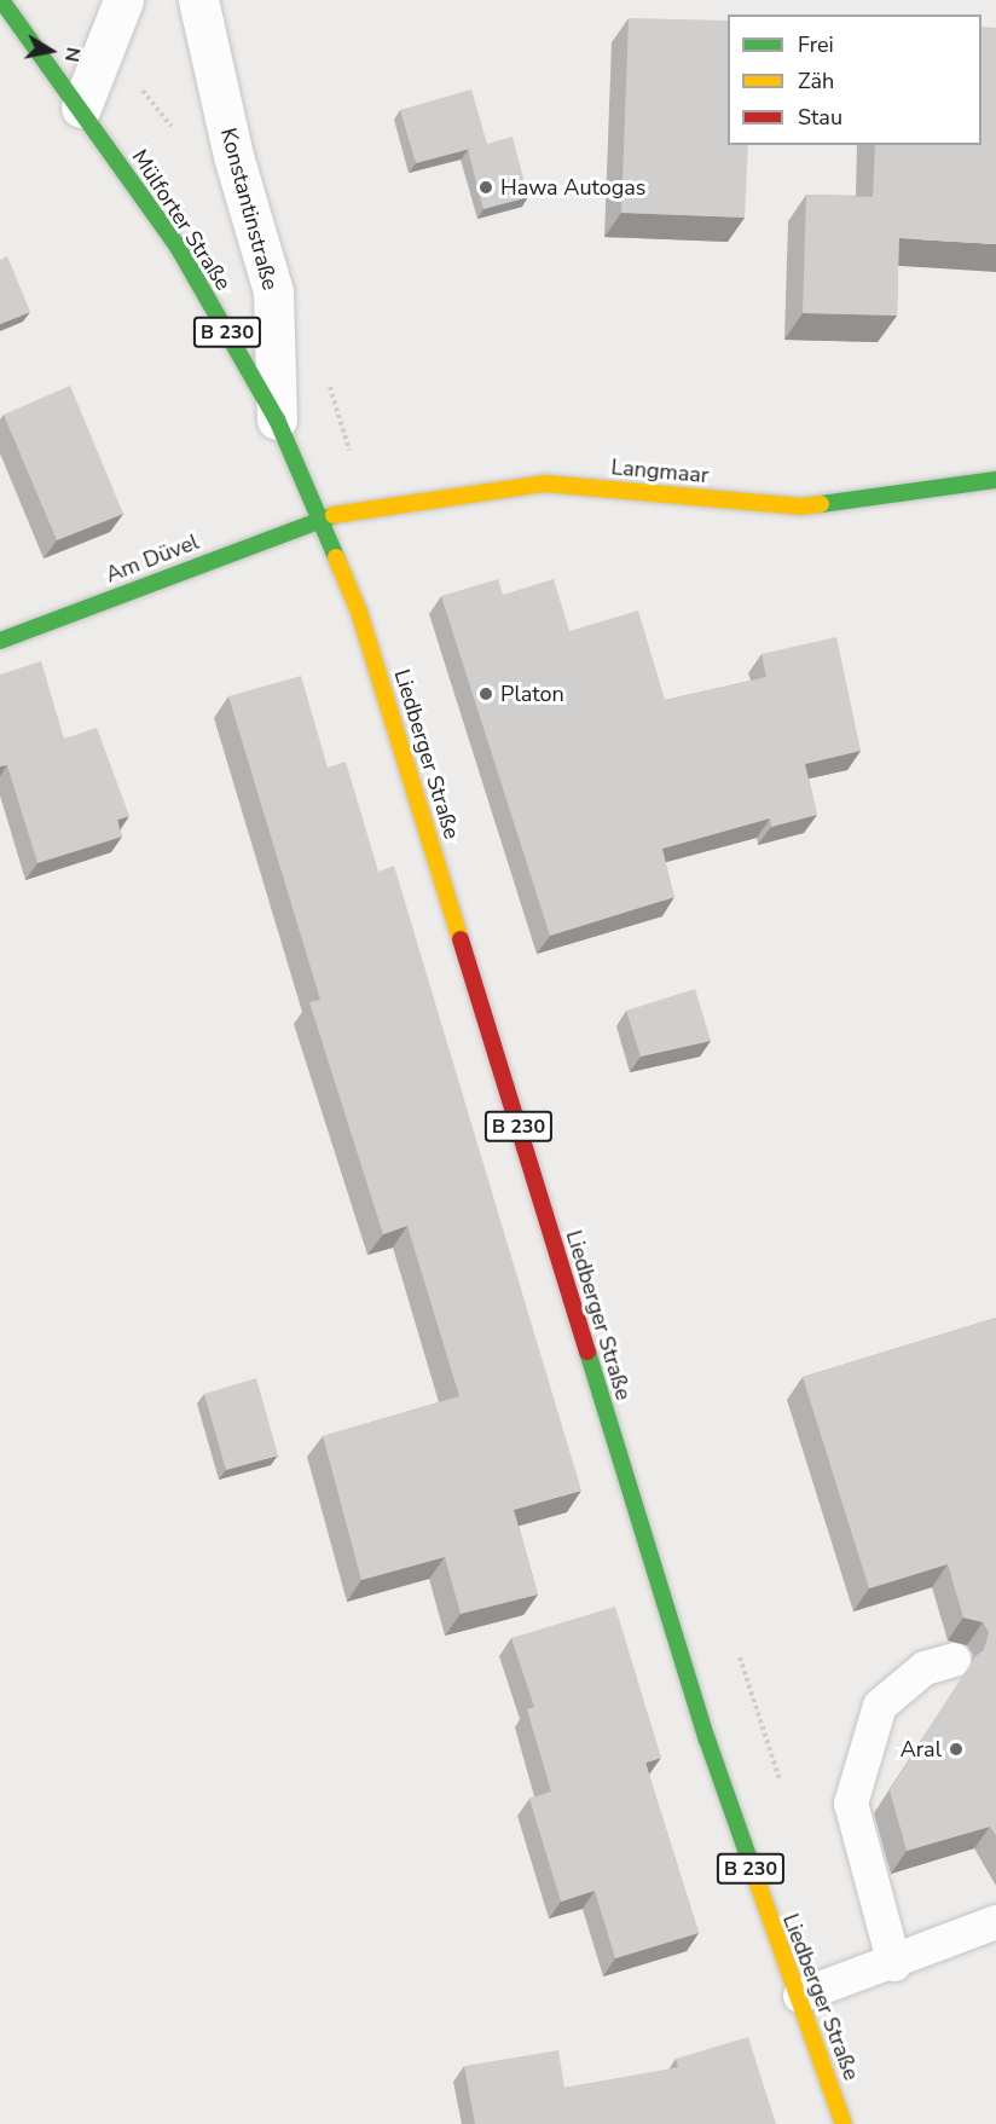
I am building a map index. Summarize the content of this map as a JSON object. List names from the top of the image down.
{
  "streets": {
    "main road": [
      "Mülforter Straße",
      "B 230",
      "Langmaar",
      "Am Düvel",
      "Liedberger Straße"
    ],
    "street": ["Konstantinstraße"]
  },
  "crossings": [
    ["Konstantinstraße", "Mülforter Straße"],
    ["Mülforter Straße", "Langmaar"],
    ["Mülforter Straße", "Am Düvel"],
    ["Mülforter Straße", "Liedberger Straße"],
    ["Langmaar", "Am Düvel"],
    ["Langmaar", "Liedberger Straße"],
    ["Am Düvel", "Liedberger Straße"]
  ],
  "places": ["Hawa Autogas", "Platon", "Aral"],
  "legend": ["Frei", "Zäh", "Stau"],
  "north": "right"
}
